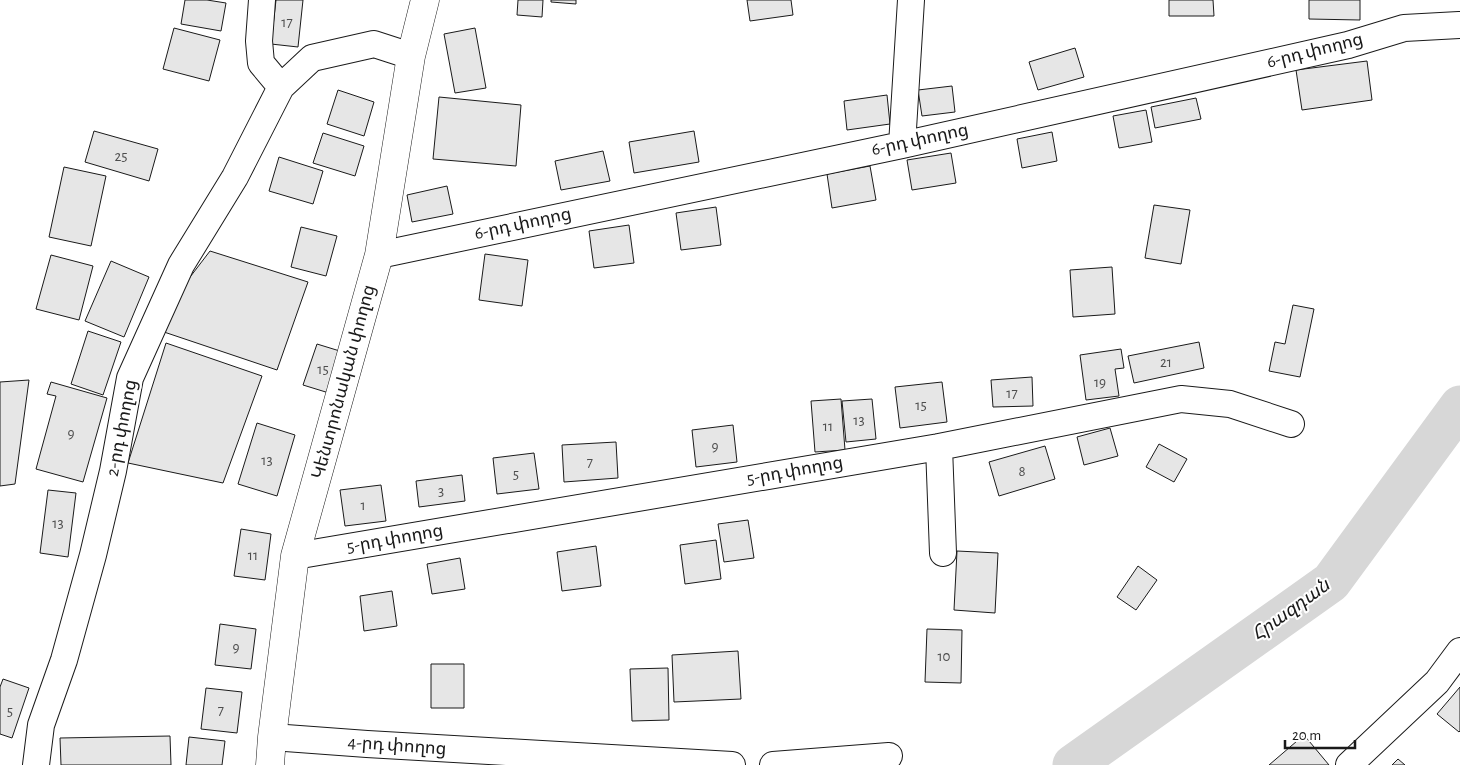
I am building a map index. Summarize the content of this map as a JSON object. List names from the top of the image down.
{
  "streets": {
    "main road": ["Կենտրոնական փողոց"],
    "street": [
      "6-րդ փողոց",
      "2-րդ փողոց",
      "5-րդ փողոց",
      "4-րդ փողոց"
    ]
  },
  "crossings": [
    ["6-րդ փողոց", "Կենտրոնական փողոց"],
    ["Կենտրոնական փողոց", "2-րդ փողոց"],
    ["Կենտրոնական փողոց", "5-րդ փողոց"],
    ["Կենտրոնական փողոց", "4-րդ փողոց"]
  ],
  "water": ["Հրազդան"],
  "house_numbers": [
    "17",
    "25",
    "21",
    "15",
    "19",
    "17",
    "15",
    "13",
    "11",
    "9",
    "9",
    "13",
    "7",
    "8",
    "5",
    "3",
    "1",
    "13",
    "11",
    "9",
    "10",
    "7",
    "5"
  ],
  "scale_bar": "20 m"
}
